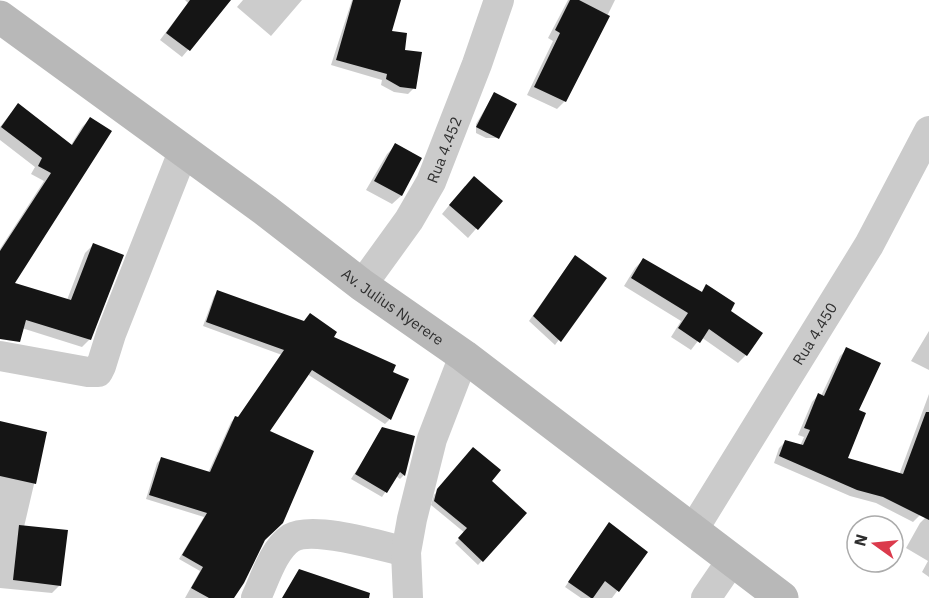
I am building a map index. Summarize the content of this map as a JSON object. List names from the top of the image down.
{
  "streets": {
    "main road": ["Av. Julius Nyerere"],
    "street": ["Rua 4.452", "Rua 4.450"]
  },
  "crossings": [
    ["Rua 4.452", "Av. Julius Nyerere"],
    ["Av. Julius Nyerere", "Rua 4.450"]
  ],
  "north": "left"
}
